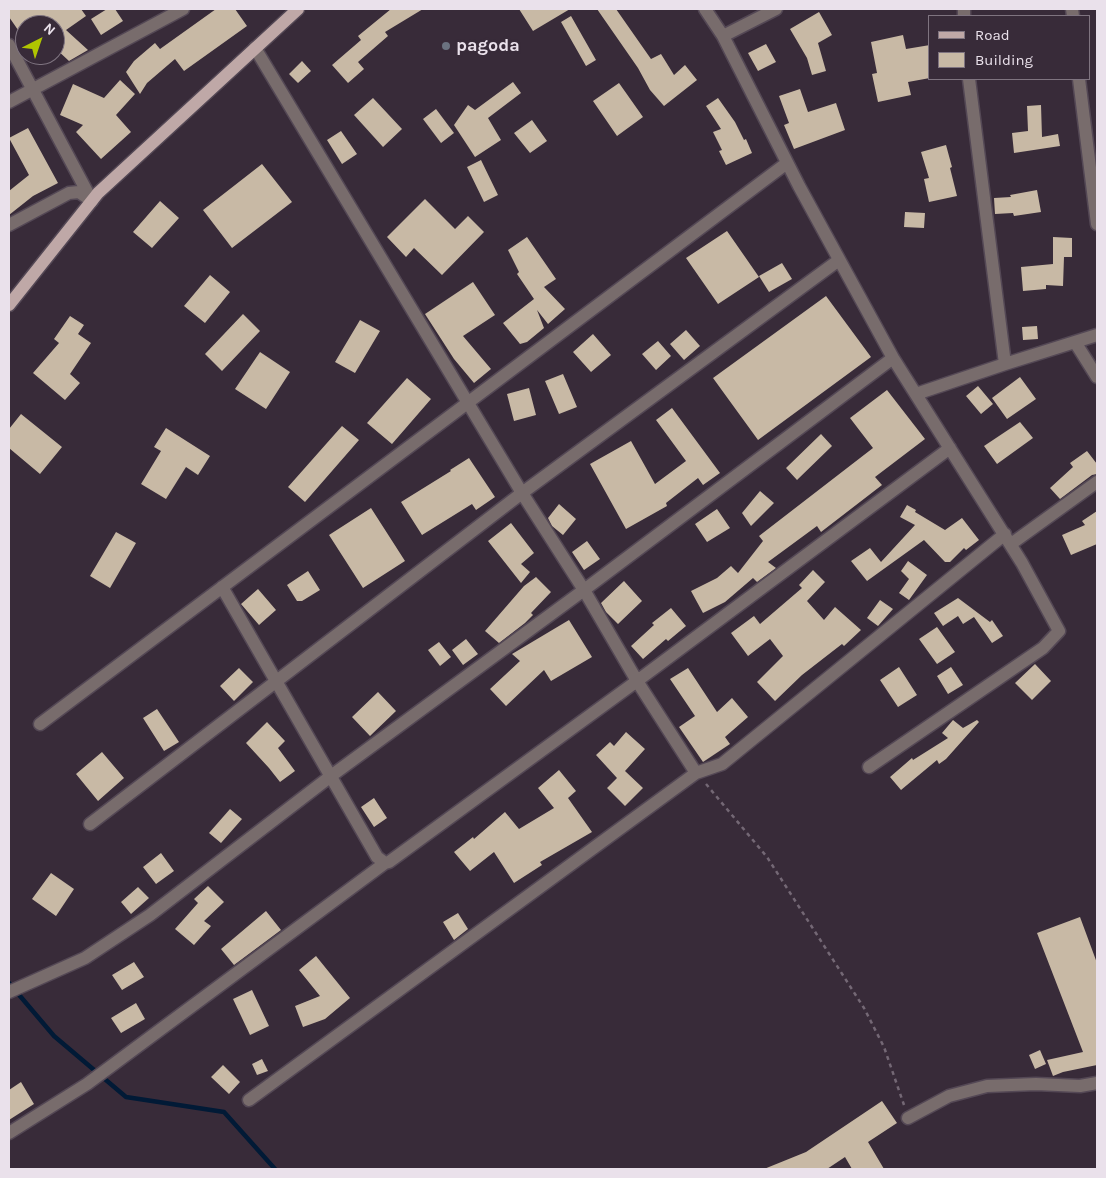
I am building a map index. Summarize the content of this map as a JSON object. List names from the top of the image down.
{
  "places": ["pagoda"],
  "legend": ["Road", "Building"],
  "north": "top right"
}
